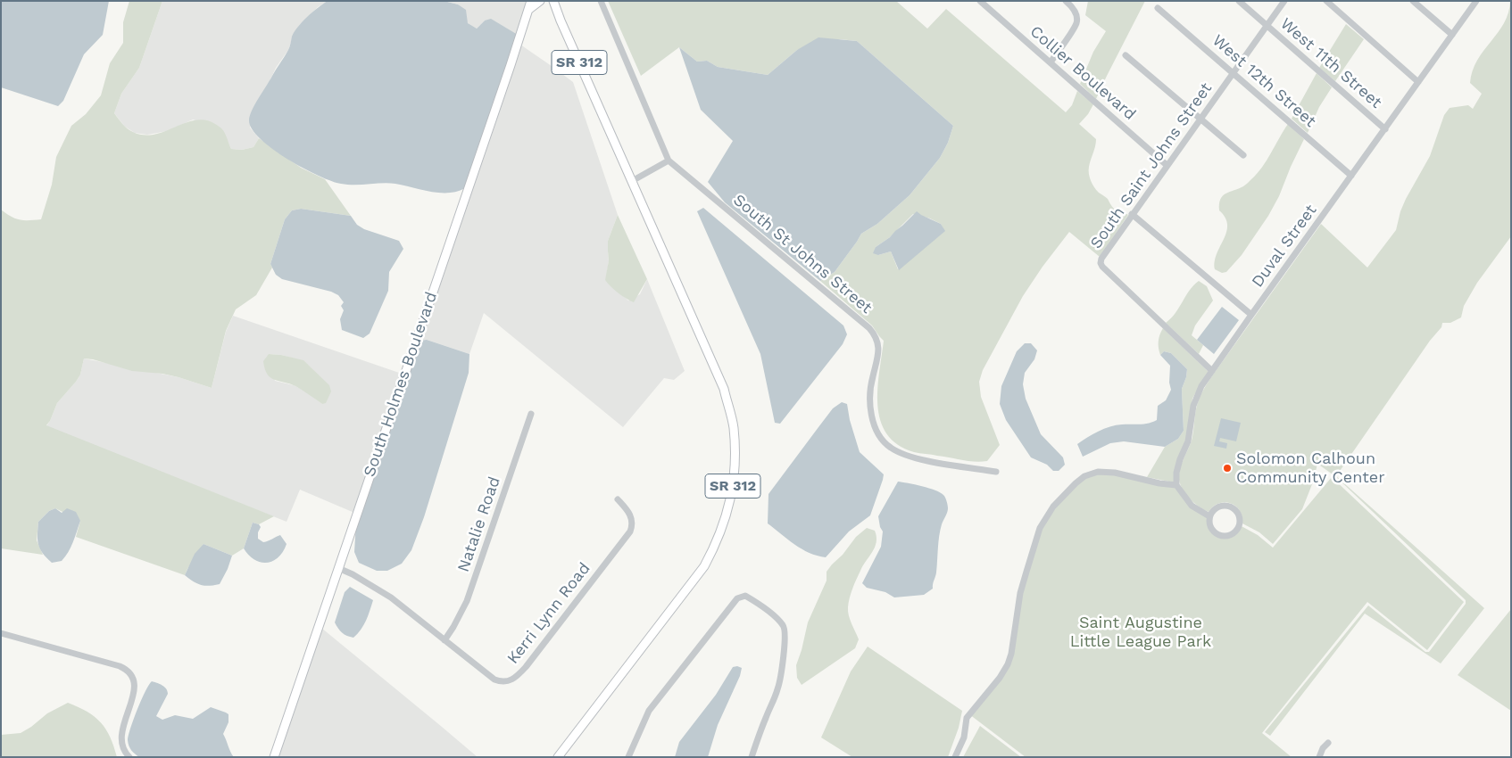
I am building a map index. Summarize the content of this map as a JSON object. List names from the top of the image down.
{
  "streets": {
    "main road": ["SR 312", "South Holmes Boulevard"],
    "street": [
      "West 11th Street",
      "Collier Boulevard",
      "West 12th Street",
      "South Saint Johns Street",
      "Duval Street",
      "South St Johns Street",
      "Natalie Road",
      "Kerri Lynn Road"
    ]
  },
  "crossings": [
    ["West 11th Street", "South Saint Johns Street"],
    ["West 11th Street", "Duval Street"],
    ["Collier Boulevard", "South Saint Johns Street"],
    ["West 12th Street", "South Saint Johns Street"],
    ["West 12th Street", "Duval Street"],
    ["South Saint Johns Street", "Duval Street"],
    ["South Holmes Boulevard", "Kerri Lynn Road"],
    ["Natalie Road", "Kerri Lynn Road"]
  ],
  "parks": ["Saint Augustine Little League Park"],
  "places": ["Solomon Calhoun Community Center"]
}
